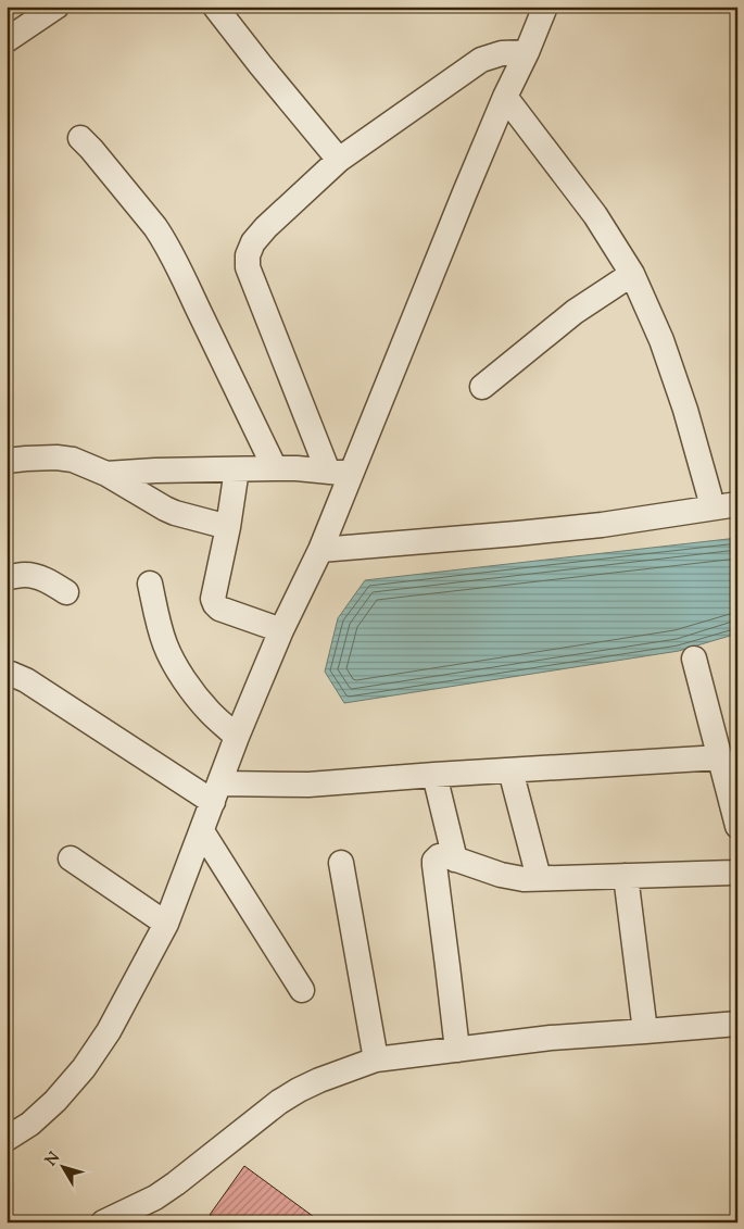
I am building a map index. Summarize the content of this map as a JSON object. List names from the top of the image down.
{
  "north": "top left"
}
